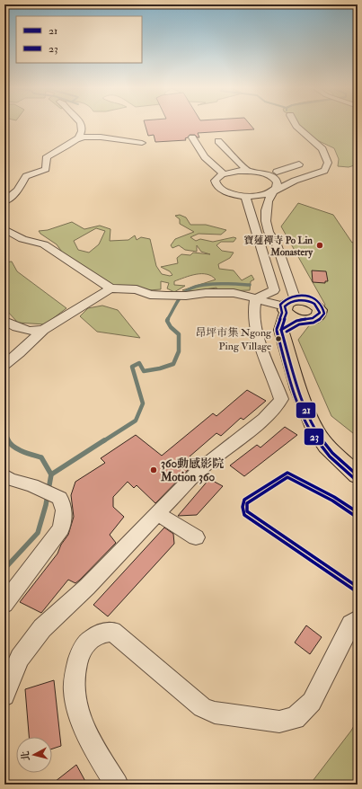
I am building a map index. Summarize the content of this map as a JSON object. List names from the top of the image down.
{
  "places": ["寶蓮禪寺 Po Lin Monastery", "昂坪市集 Ngong Ping Village", "360動感影院 Motion 360"],
  "lines": ["transit line 23", "transit line 21"],
  "legend": ["21", "23"],
  "north": "left"
}
